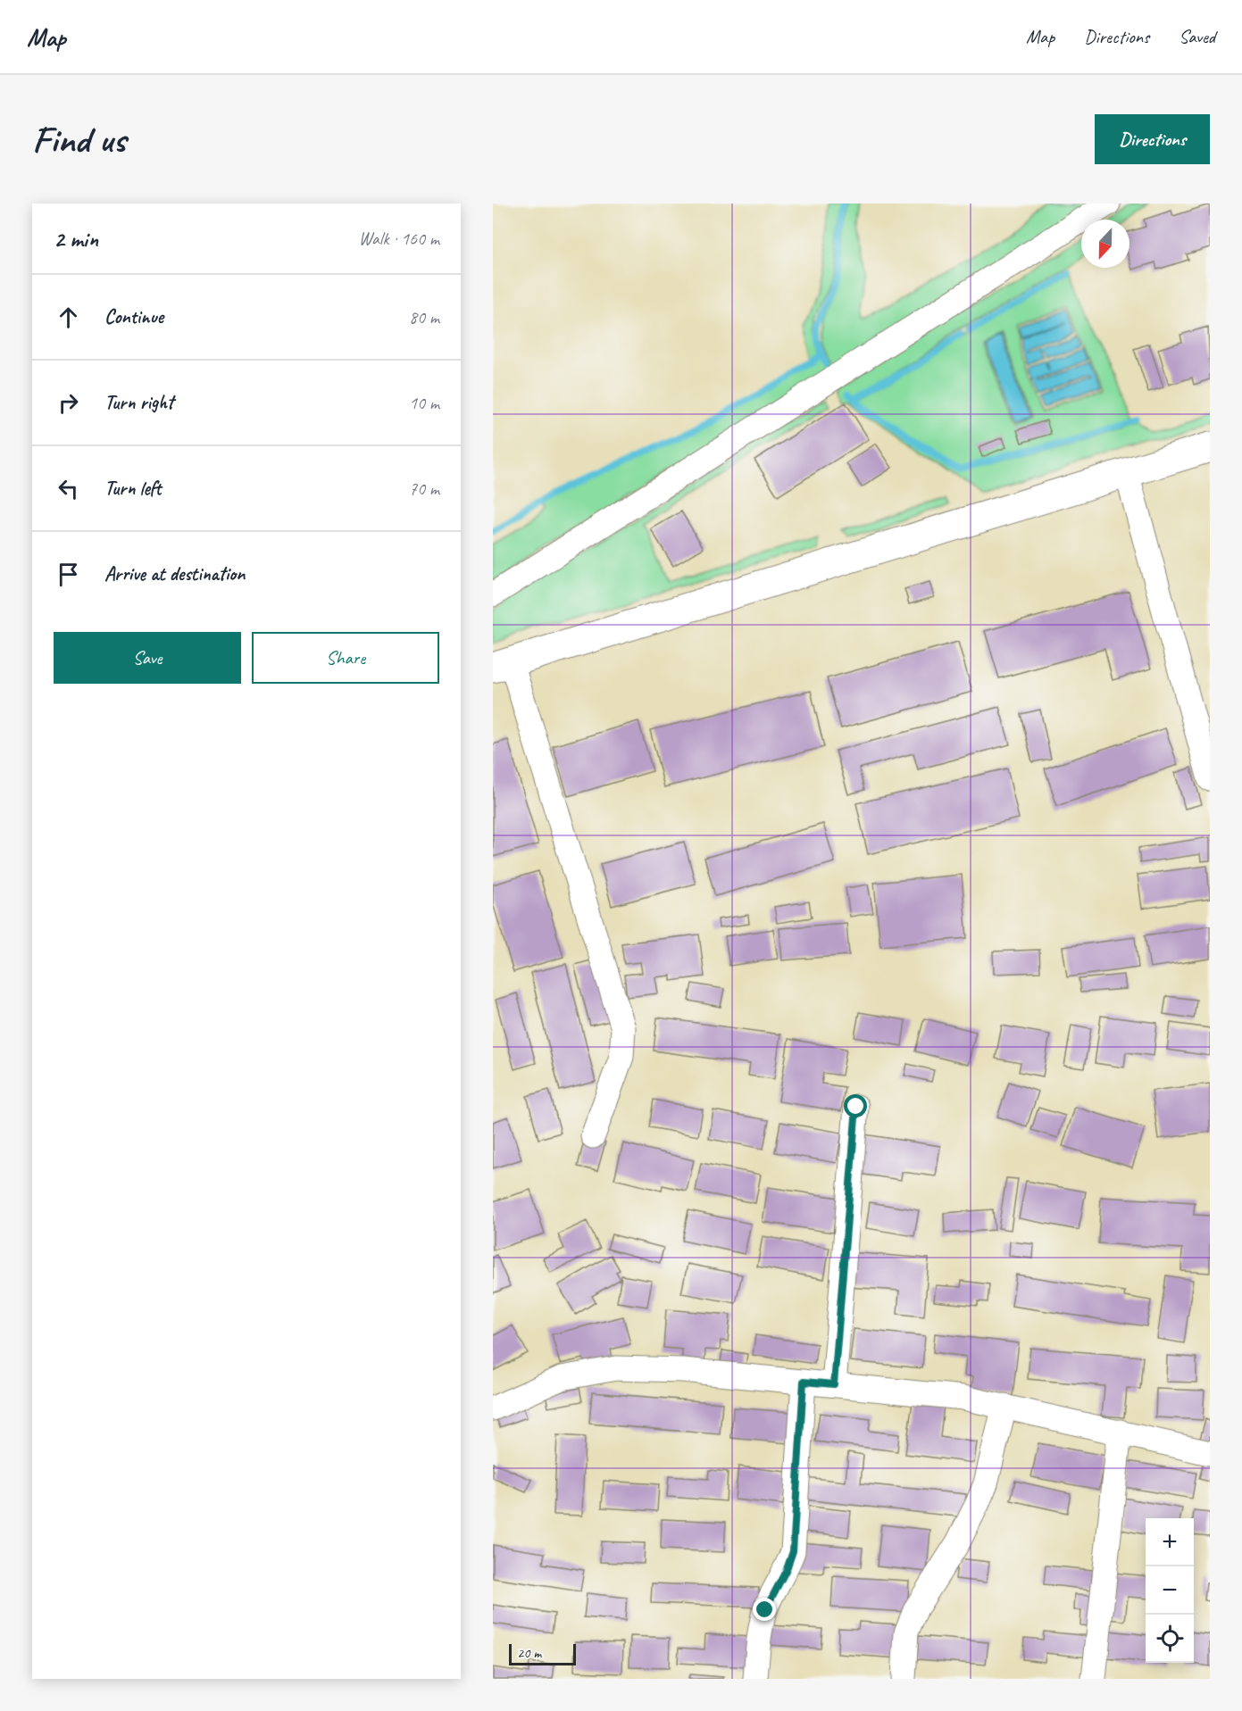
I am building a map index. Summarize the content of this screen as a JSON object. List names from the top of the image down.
{
  "scale_bar": "20 m",
  "north": "bottom",
  "page": {
    "header": "Map",
    "nav": ["Map", "Directions", "Saved"],
    "buttons": [
      "Directions",
      ["Save", "Share"]
    ],
    "title": "Find us",
    "heading": ["2 min", "Walk · 160 m"],
    "list": [
      ["Continue", "80 m"],
      ["Turn right", "10 m"],
      ["Turn left", "70 m"],
      "Arrive at destination"
    ],
    "map_buttons": ["+", "−"],
    "scale": "20 m"
  }
}
